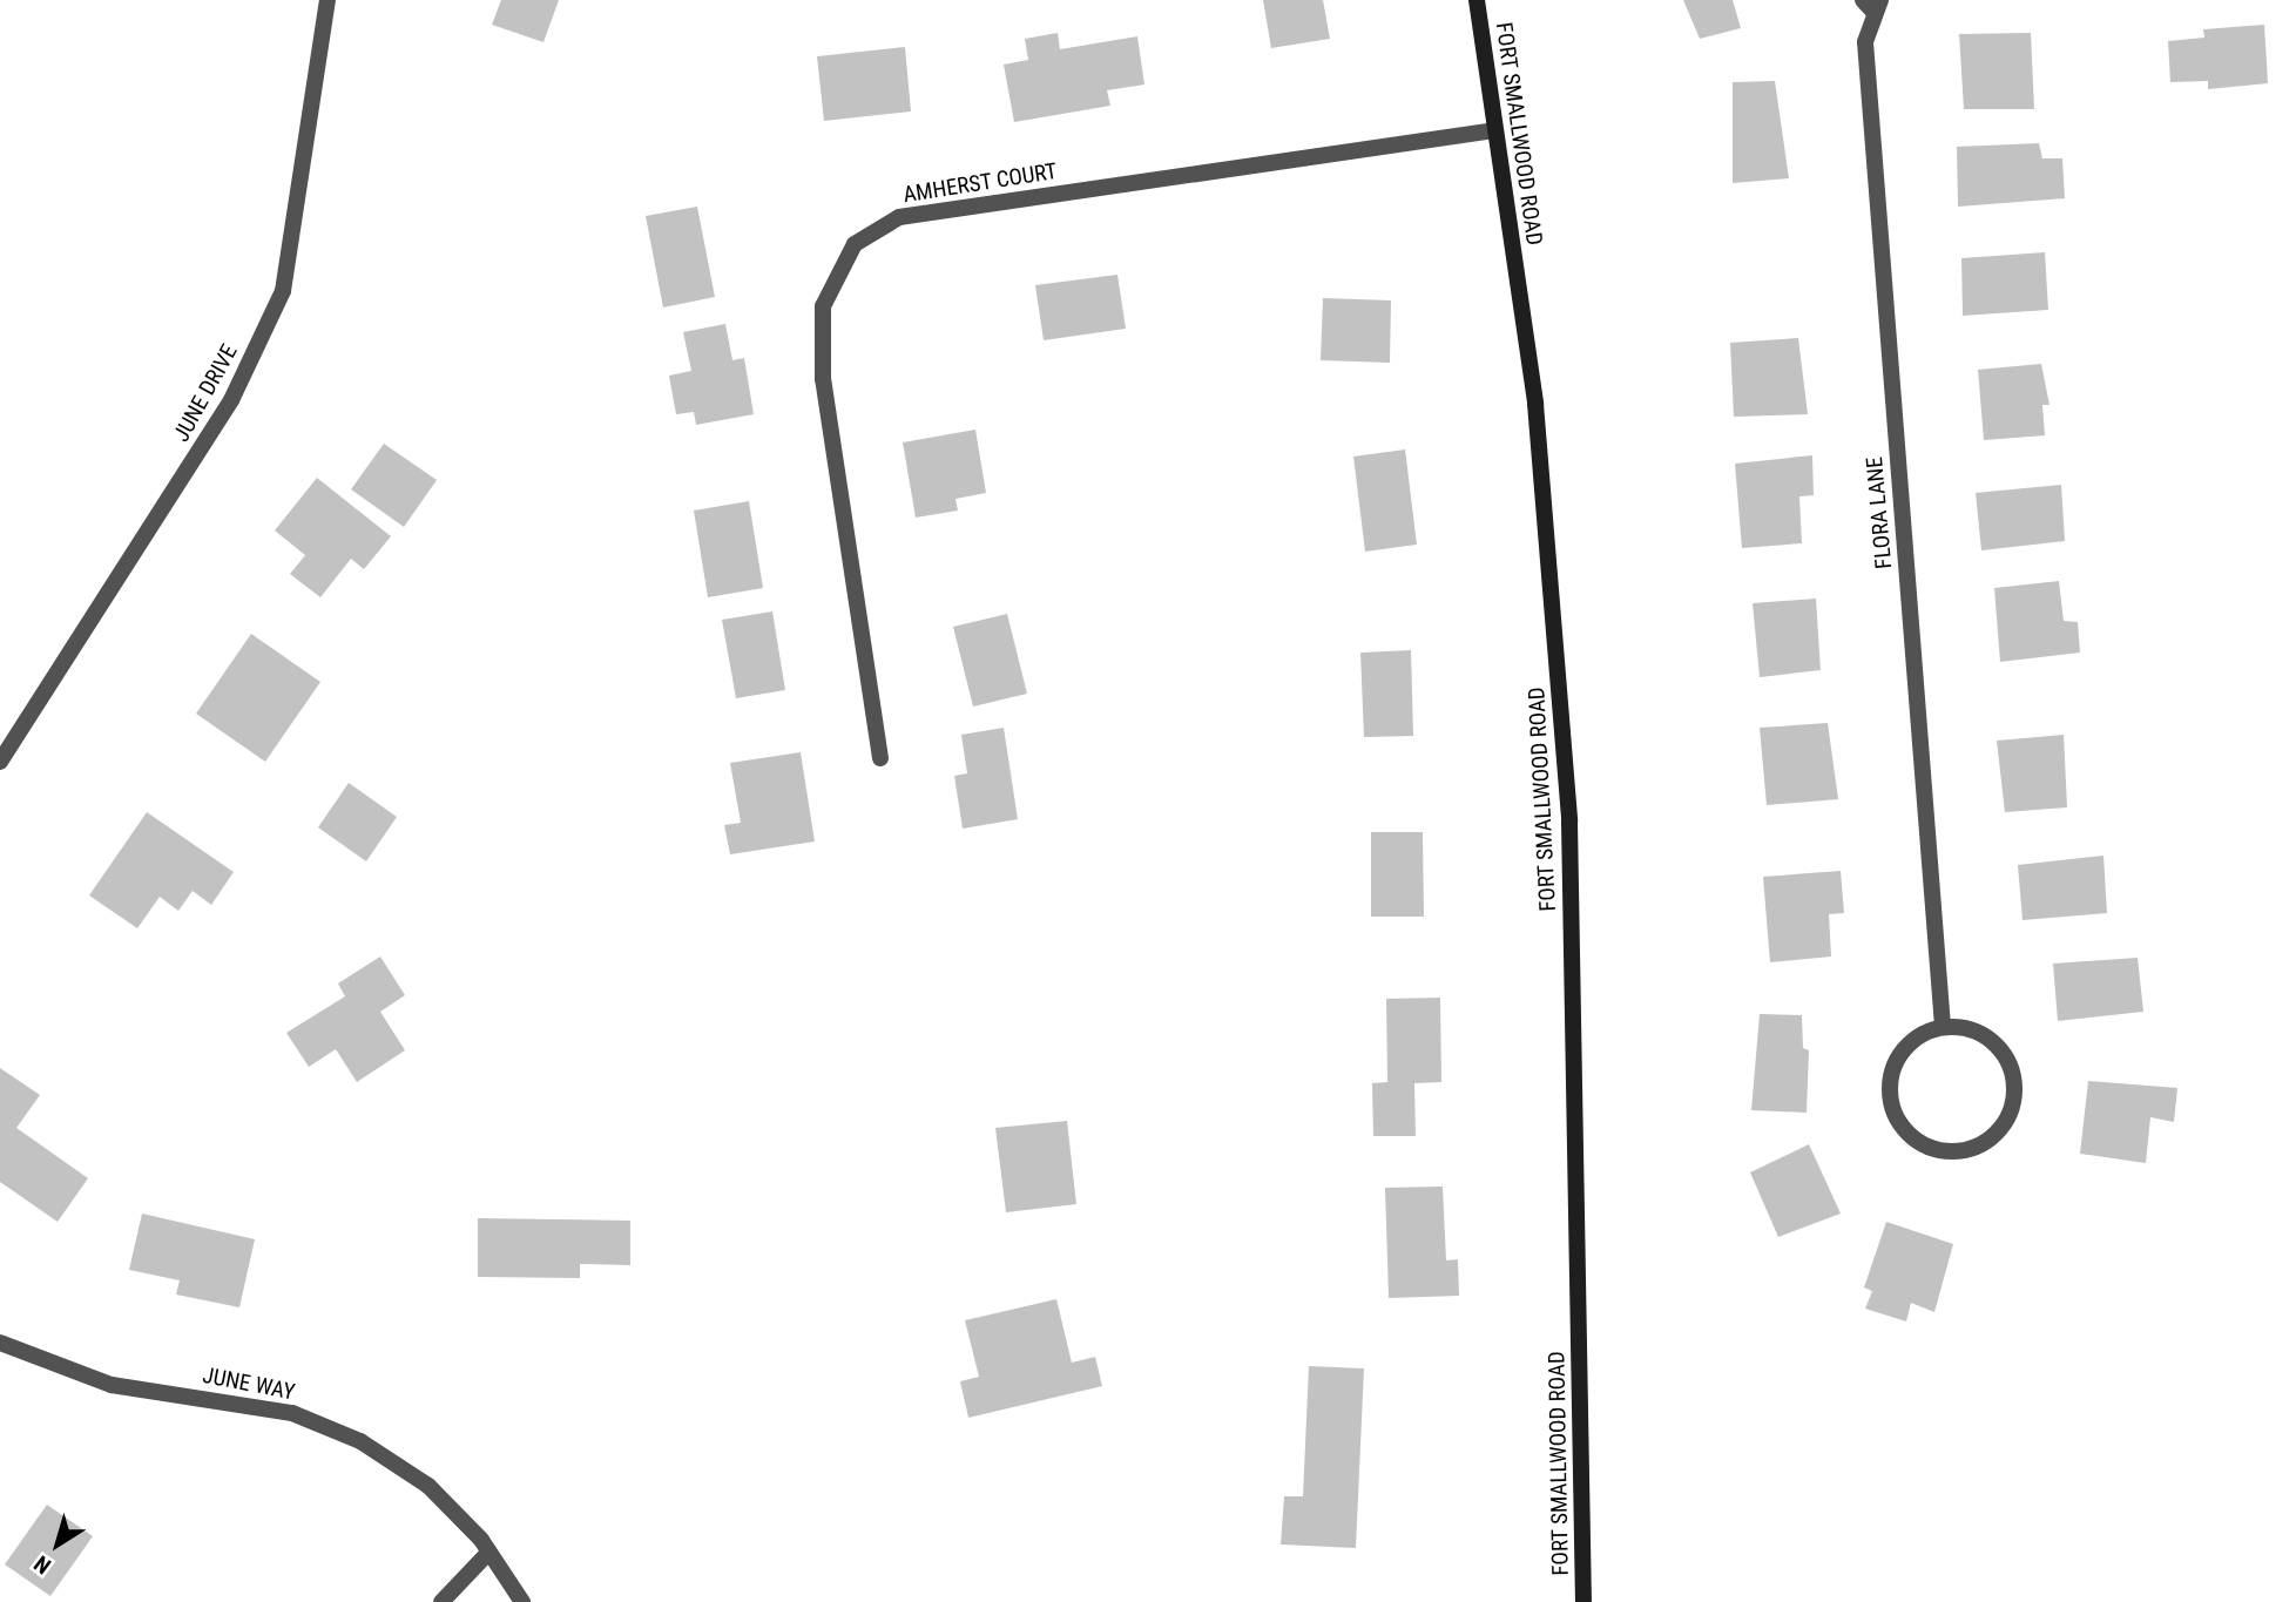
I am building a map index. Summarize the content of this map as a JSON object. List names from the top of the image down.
{
  "streets": {
    "main road": ["FORT SMALLWOOD ROAD"],
    "street": [
      "AMHERST COURT",
      "JUNE DRIVE",
      "FLORA LANE",
      "JUNE WAY"
    ]
  },
  "crossings": [
    ["FORT SMALLWOOD ROAD", "AMHERST COURT"]
  ],
  "north": "bottom left"
}
